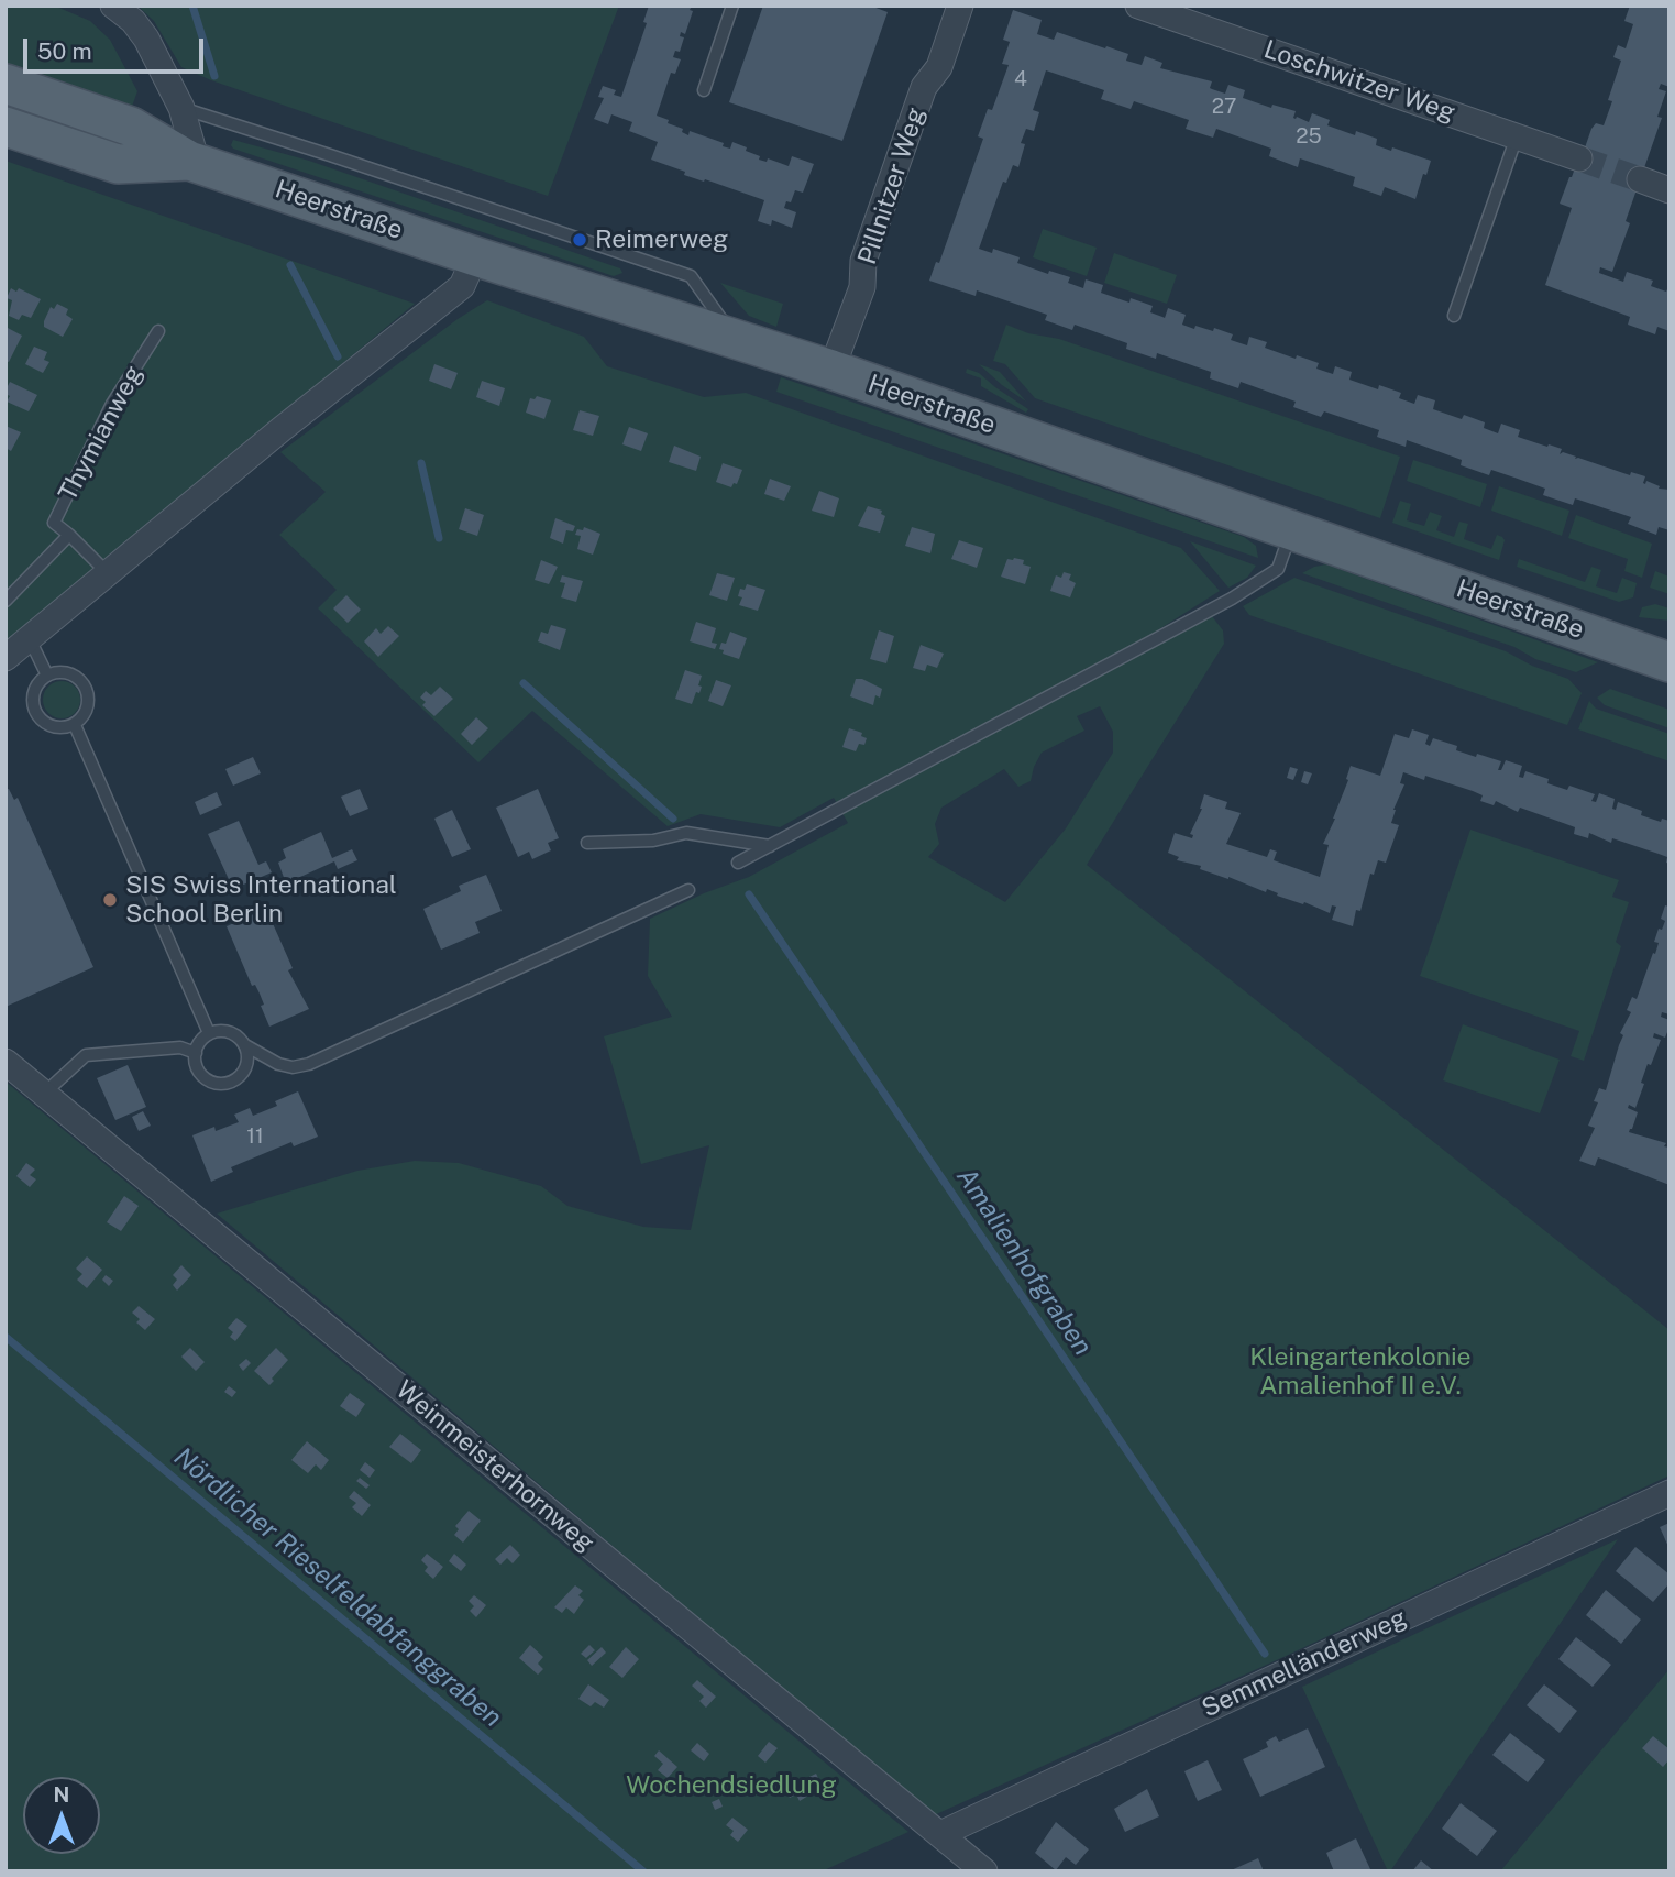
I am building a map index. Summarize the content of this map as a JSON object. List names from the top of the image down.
{
  "streets": {
    "main road": ["Heerstraße"],
    "street": [
      "Loschwitzer Weg",
      "Pillnitzer Weg",
      "Weinmeisterhornweg",
      "Semmelländerweg"
    ],
    "lane": ["Thymianweg"]
  },
  "crossings": [
    ["Pillnitzer Weg", "Heerstraße"],
    ["Weinmeisterhornweg", "Semmelländerweg"]
  ],
  "water": ["Amalienhofgraben", "Nördlicher Rieselfeldabfanggraben"],
  "parks": ["Kleingartenkolonie Amalienhof II e.V.", "Wochendsiedlung"],
  "places": ["Reimerweg", "SIS Swiss International School Berlin"],
  "house_numbers": [
    "4",
    "27",
    "25",
    "11"
  ],
  "scale_bar": "50 m",
  "north": "top"
}
